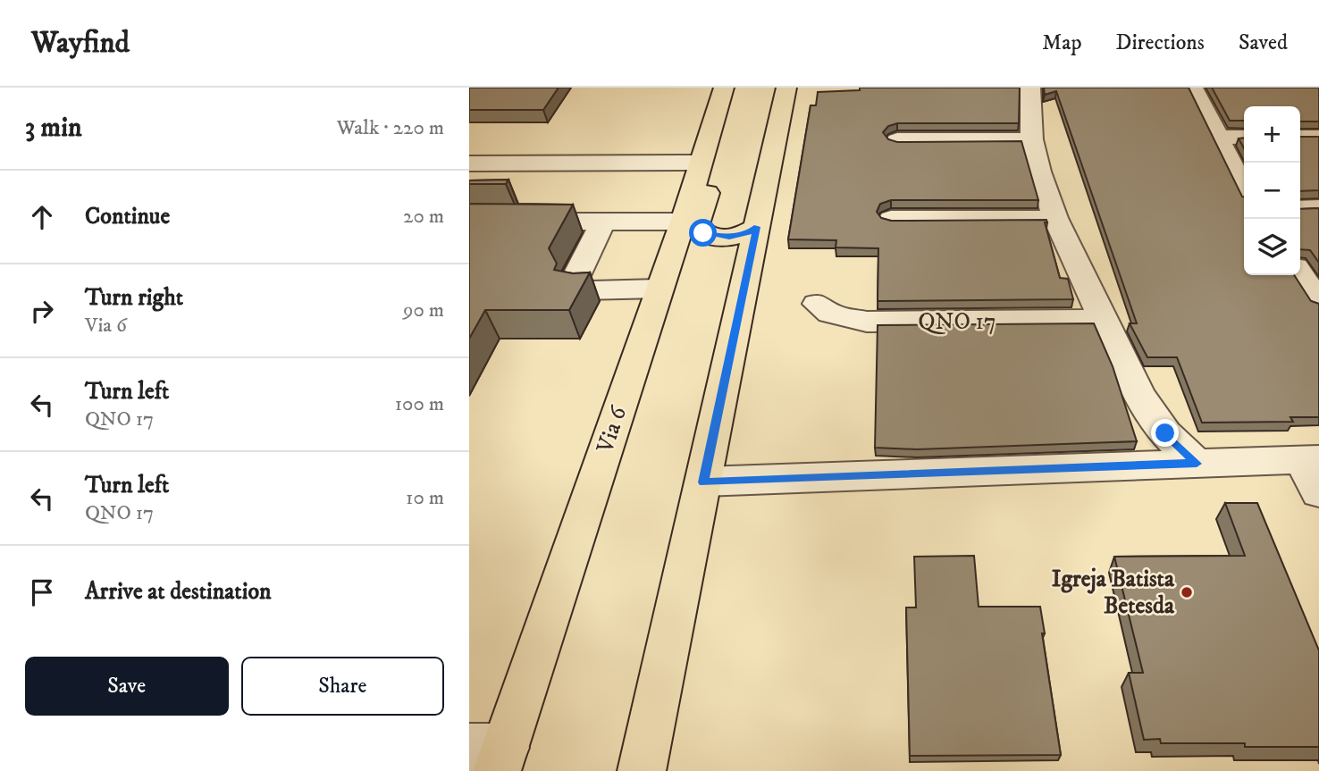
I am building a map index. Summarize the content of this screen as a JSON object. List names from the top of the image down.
{
  "streets": {
    "main road": ["Via 6"],
    "street": ["QNO 17"]
  },
  "places": ["Igreja Batista Betesda"],
  "page": {
    "header": "Wayfind",
    "nav": ["Map", "Directions", "Saved"],
    "heading": ["3 min", "Walk · 220 m"],
    "map_buttons": ["+", "−"],
    "list": [
      ["Continue", "20 m"],
      ["Turn right", "Via 6", "90 m"],
      ["Turn left", "QNO 17", "100 m"],
      ["Turn left", "QNO 17", "10 m"],
      "Arrive at destination"
    ],
    "buttons": ["Save", "Share"]
  }
}
